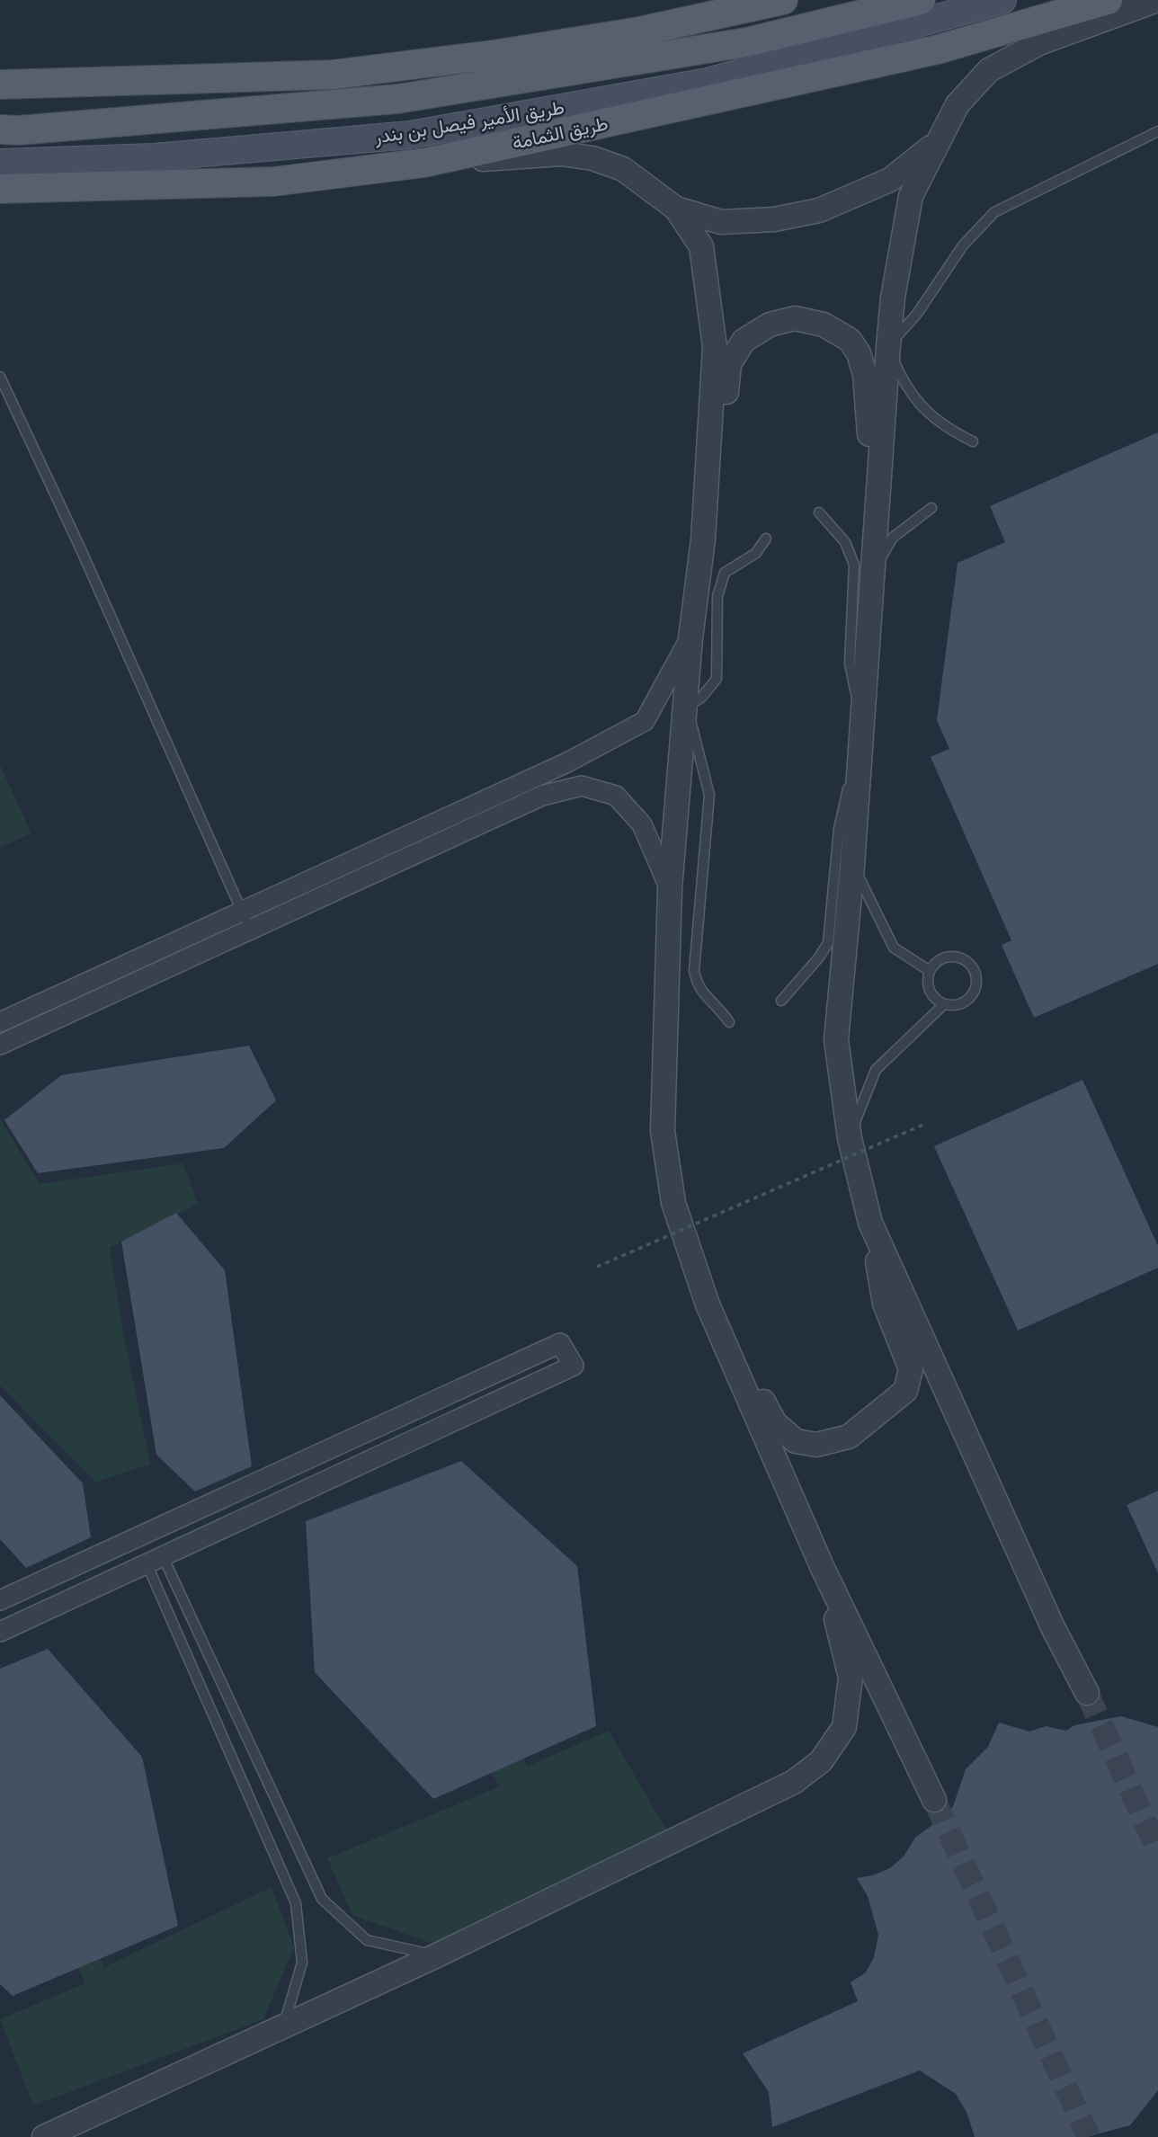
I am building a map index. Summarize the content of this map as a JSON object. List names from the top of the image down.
{
  "streets": {
    "main road": ["طريق الأمير فيصل بن بندر", "طريق الثمامة"]
  }
}
